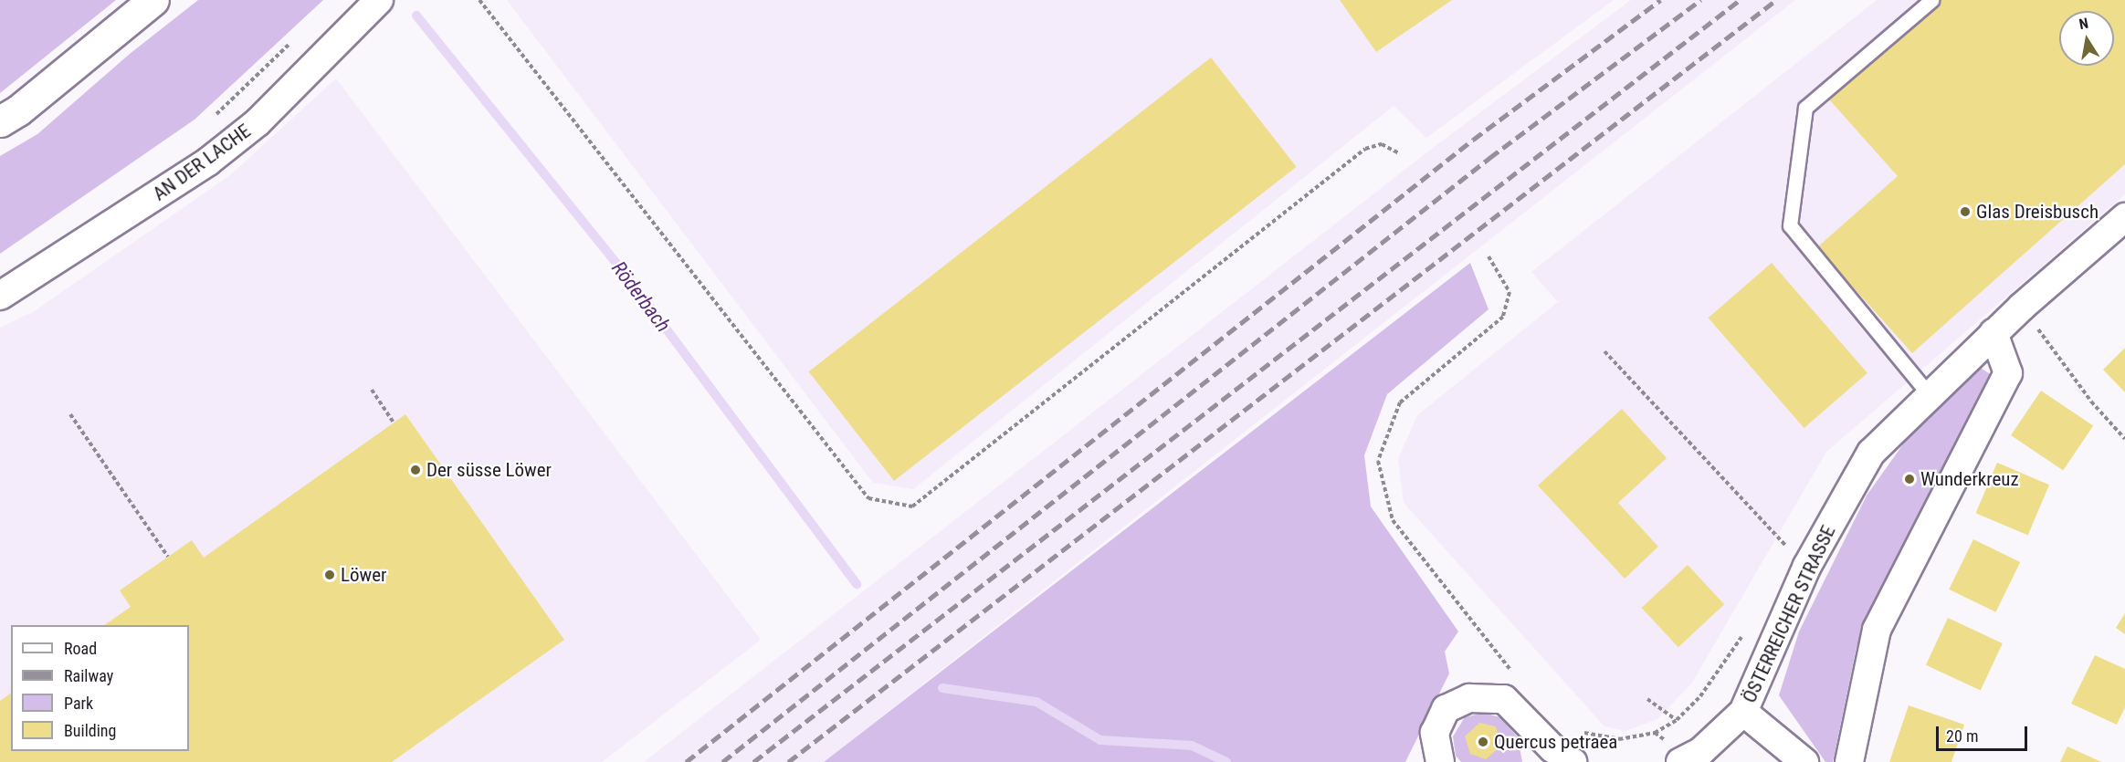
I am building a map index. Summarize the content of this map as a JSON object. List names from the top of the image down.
{
  "streets": {
    "street": ["AN DER LACHE", "ÖSTERREICHER STRASSE"]
  },
  "water": ["Röderbach"],
  "places": [
    "Glas Dreisbusch",
    "Der süsse Löwer",
    "Wunderkreuz",
    "Löwer",
    "Quercus petraea"
  ],
  "legend": [
    "Road",
    "Railway",
    "Park",
    "Building"
  ],
  "scale_bar": "20 m",
  "north": "top"
}
